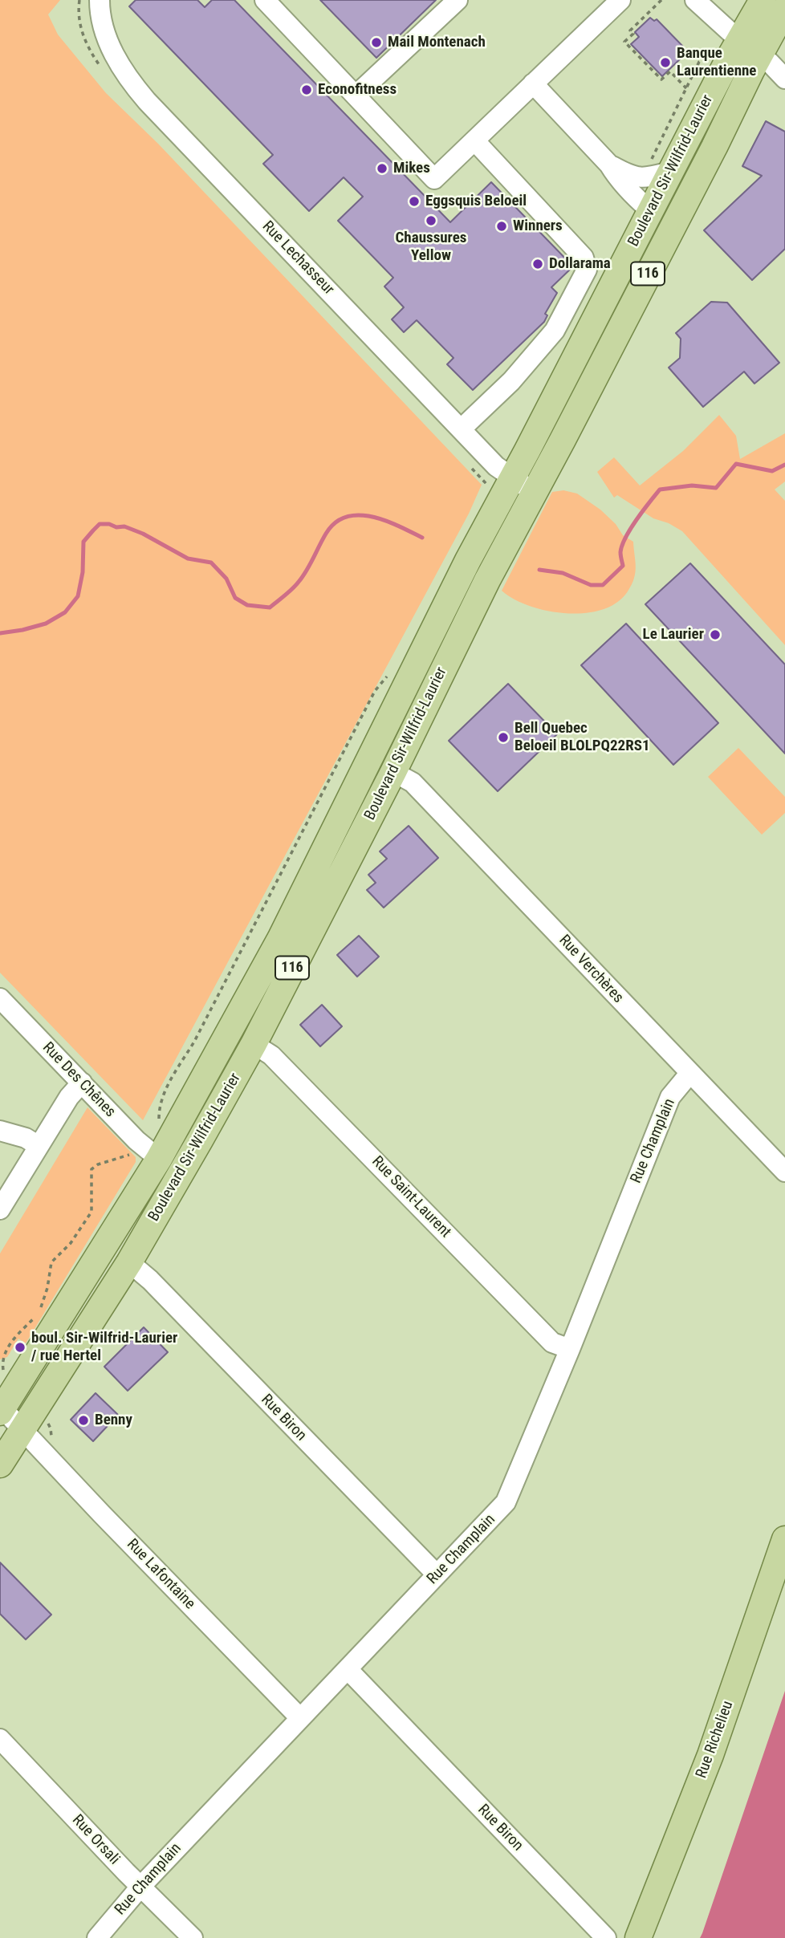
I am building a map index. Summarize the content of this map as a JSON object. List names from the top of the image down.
{
  "streets": {
    "main road": ["Boulevard Sir-Wilfrid-Laurier", "116", "Rue Richelieu"],
    "street": [
      "Rue Lechasseur",
      "Rue Verchères",
      "Rue Des Chênes",
      "Rue Champlain",
      "Rue Saint-Laurent",
      "Rue Biron",
      "Rue Lafontaine",
      "Rue Orsali"
    ]
  },
  "crossings": [
    ["Boulevard Sir-Wilfrid-Laurier", "Rue Lechasseur"],
    ["Boulevard Sir-Wilfrid-Laurier", "Rue Verchères"],
    ["Boulevard Sir-Wilfrid-Laurier", "Rue Des Chênes"],
    ["Boulevard Sir-Wilfrid-Laurier", "Rue Saint-Laurent"],
    ["Boulevard Sir-Wilfrid-Laurier", "Rue Biron"],
    ["Boulevard Sir-Wilfrid-Laurier", "Rue Lafontaine"],
    ["Rue Verchères", "Rue Champlain"],
    ["Rue Champlain", "Rue Saint-Laurent"],
    ["Rue Champlain", "Rue Biron"],
    ["Rue Champlain", "Rue Lafontaine"],
    ["Rue Champlain", "Rue Orsali"]
  ],
  "places": [
    "Mail Montenach",
    "Banque Laurentienne",
    "Econofitness",
    "Mikes",
    "Eggsquis Beloeil",
    "Chaussures Yellow",
    "Winners",
    "Dollarama",
    "Le Laurier",
    "Bell Quebec Beloeil BLOLPQ22RS1",
    "boul. Sir-Wilfrid-Laurier / rue Hertel",
    "Benny"
  ]
}
